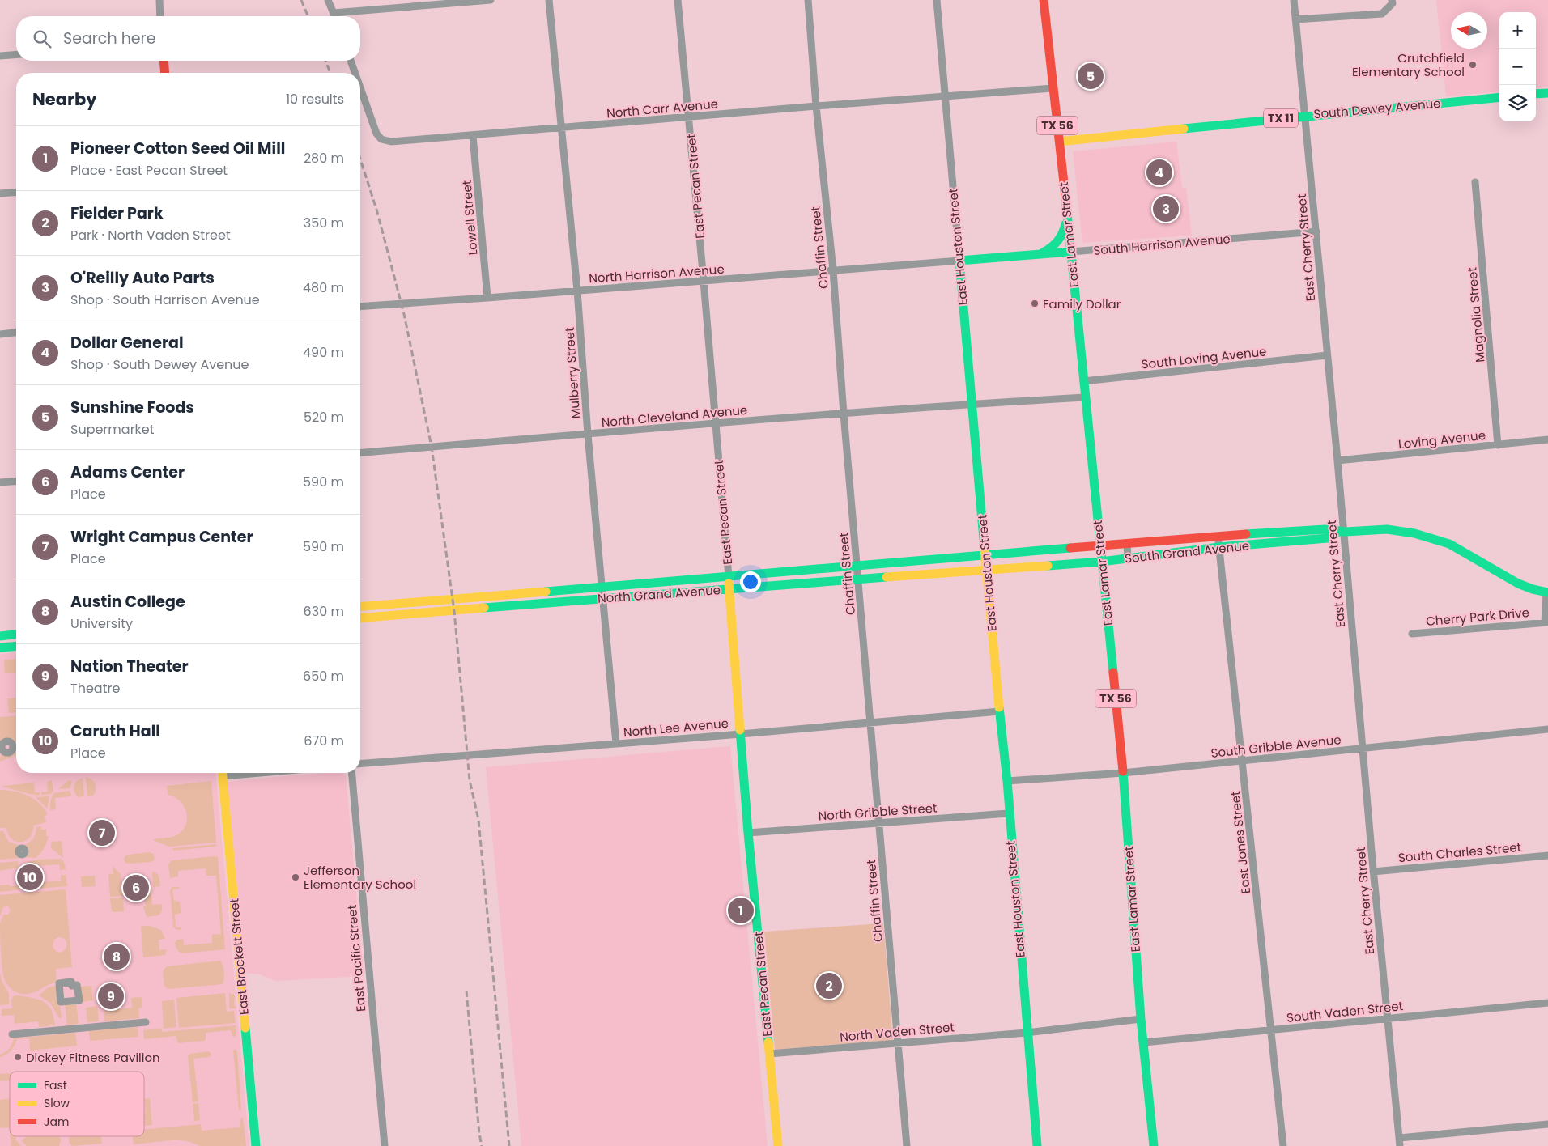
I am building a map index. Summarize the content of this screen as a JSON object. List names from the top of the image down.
{
  "streets": {
    "main road": [
      "South Dewey Avenue",
      "TX 11",
      "TX 56",
      "East Pecan Street",
      "East Lamar Street",
      "South Harrison Avenue",
      "East Houston Street",
      "South Grand Avenue",
      "North Grand Avenue",
      "East Brockett Street"
    ],
    "street": [
      "North Carr Avenue",
      "Lowell Street",
      "Chaffin Street",
      "East Cherry Street",
      "North Harrison Avenue",
      "Magnolia Street",
      "South Loving Avenue",
      "Mulberry Street",
      "North Cleveland Avenue",
      "Loving Avenue",
      "Cherry Park Drive",
      "North Lee Avenue",
      "South Gribble Avenue",
      "North Gribble Street",
      "East Jones Street",
      "South Charles Street",
      "East Pacific Street",
      "South Vaden Street",
      "North Vaden Street"
    ]
  },
  "crossings": [
    ["North Carr Avenue", "East Pecan Street"],
    ["North Carr Avenue", "Lowell Street"],
    ["North Carr Avenue", "East Lamar Street"],
    ["North Carr Avenue", "East Houston Street"],
    ["North Carr Avenue", "Chaffin Street"],
    ["North Carr Avenue", "Mulberry Street"],
    ["South Dewey Avenue", "East Lamar Street"],
    ["South Dewey Avenue", "East Cherry Street"],
    ["East Pecan Street", "North Harrison Avenue"],
    ["East Pecan Street", "North Cleveland Avenue"],
    ["East Pecan Street", "North Grand Avenue"],
    ["East Pecan Street", "North Lee Avenue"],
    ["East Pecan Street", "North Gribble Street"],
    ["East Pecan Street", "North Vaden Street"],
    ["Lowell Street", "North Harrison Avenue"],
    ["East Lamar Street", "South Harrison Avenue"],
    ["East Lamar Street", "South Loving Avenue"],
    ["East Lamar Street", "North Cleveland Avenue"],
    ["East Lamar Street", "South Grand Avenue"],
    ["East Lamar Street", "South Gribble Avenue"],
    ["East Lamar Street", "South Vaden Street"],
    ["South Harrison Avenue", "East Houston Street"],
    ["South Harrison Avenue", "East Cherry Street"],
    ["South Harrison Avenue", "North Harrison Avenue"],
    ["East Houston Street", "North Harrison Avenue"],
    ["East Houston Street", "North Cleveland Avenue"],
    ["East Houston Street", "South Grand Avenue"],
    ["East Houston Street", "North Grand Avenue"],
    ["East Houston Street", "North Lee Avenue"],
    ["East Houston Street", "South Gribble Avenue"],
    ["East Houston Street", "North Gribble Street"],
    ["East Houston Street", "North Vaden Street"],
    ["Chaffin Street", "North Harrison Avenue"],
    ["Chaffin Street", "North Cleveland Avenue"],
    ["Chaffin Street", "North Grand Avenue"],
    ["Chaffin Street", "North Lee Avenue"],
    ["Chaffin Street", "North Gribble Street"],
    ["Chaffin Street", "North Vaden Street"],
    ["East Cherry Street", "South Loving Avenue"],
    ["East Cherry Street", "Loving Avenue"],
    ["East Cherry Street", "South Grand Avenue"],
    ["East Cherry Street", "South Gribble Avenue"],
    ["East Cherry Street", "South Charles Street"],
    ["East Cherry Street", "South Vaden Street"],
    ["North Harrison Avenue", "Mulberry Street"],
    ["Magnolia Street", "Loving Avenue"],
    ["Mulberry Street", "North Cleveland Avenue"],
    ["Mulberry Street", "North Grand Avenue"],
    ["Mulberry Street", "North Lee Avenue"],
    ["South Grand Avenue", "North Grand Avenue"],
    ["South Grand Avenue", "Cherry Park Drive"],
    ["South Grand Avenue", "East Jones Street"],
    ["South Gribble Avenue", "East Jones Street"],
    ["East Jones Street", "South Vaden Street"]
  ],
  "places": [
    "Crutchfield Elementary School",
    "Family Dollar",
    "Jefferson Elementary School",
    "Dickey Fitness Pavilion"
  ],
  "legend": ["Fast", "Slow", "Jam"],
  "north": "left",
  "page": {
    "map_buttons": ["+", "−"],
    "search": "Search here",
    "pins": [
      "5",
      "4",
      "3",
      "7",
      "10",
      "6",
      "1",
      "8",
      "2",
      "9"
    ],
    "heading": ["Nearby", "10 results"],
    "list": [
      {
        "mark": "1",
        "name": "Pioneer Cotton Seed Oil Mill",
        "note": "Place · East Pecan Street",
        "value": "280 m"
      },
      {
        "mark": "2",
        "name": "Fielder Park",
        "note": "Park · North Vaden Street",
        "value": "350 m"
      },
      {
        "mark": "3",
        "name": "O'Reilly Auto Parts",
        "note": "Shop · South Harrison Avenue",
        "value": "480 m"
      },
      {
        "mark": "4",
        "name": "Dollar General",
        "note": "Shop · South Dewey Avenue",
        "value": "490 m"
      },
      {
        "mark": "5",
        "name": "Sunshine Foods",
        "note": "Supermarket",
        "value": "520 m"
      },
      {
        "mark": "6",
        "name": "Adams Center",
        "note": "Place",
        "value": "590 m"
      },
      {
        "mark": "7",
        "name": "Wright Campus Center",
        "note": "Place",
        "value": "590 m"
      },
      {
        "mark": "8",
        "name": "Austin College",
        "note": "University",
        "value": "630 m"
      },
      {
        "mark": "9",
        "name": "Nation Theater",
        "note": "Theatre",
        "value": "650 m"
      },
      {
        "mark": "10",
        "name": "Caruth Hall",
        "note": "Place",
        "value": "670 m"
      }
    ]
  }
}
